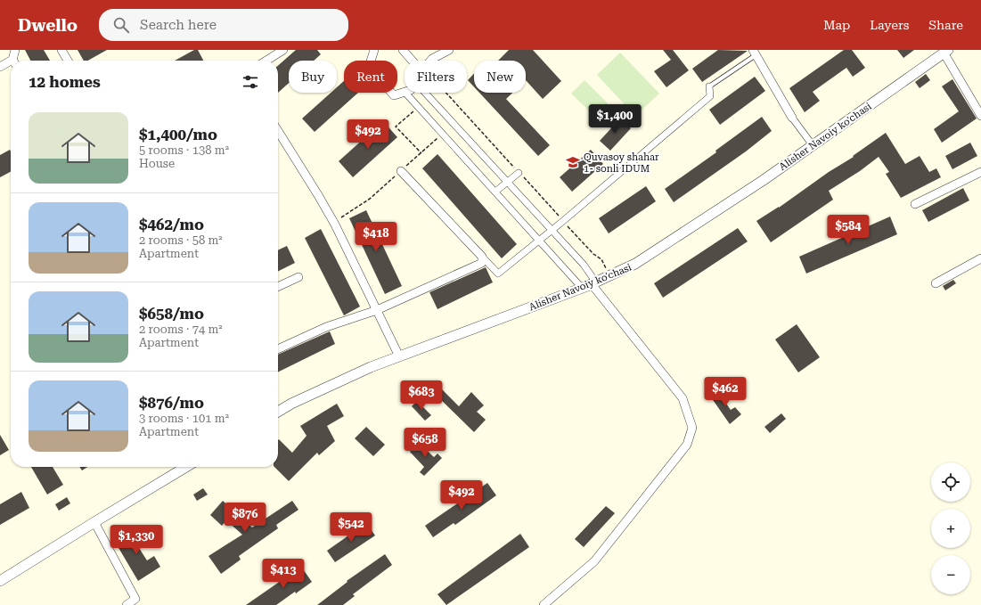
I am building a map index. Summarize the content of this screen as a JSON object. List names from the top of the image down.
{
  "streets": {
    "street": ["Alisher Navoiy ko'chasi"]
  },
  "places": {
    "school or university": ["Quvasoy shahar 1- sonli IDUM"]
  },
  "page": {
    "header": "Dwello",
    "search": "Search here",
    "nav": ["Map", "Layers", "Share"],
    "chip": [
      "Buy",
      "Rent",
      "Filters",
      "New"
    ],
    "heading": "12 homes",
    "list": [
      {
        "name": "$1,400/mo",
        "note": "5 rooms · 138 m² · House"
      },
      {
        "name": "$462/mo",
        "note": "2 rooms · 58 m² · Apartment"
      },
      {
        "name": "$658/mo",
        "note": "2 rooms · 74 m² · Apartment"
      },
      {
        "name": "$876/mo",
        "note": "3 rooms · 101 m² · Apartment"
      }
    ],
    "price": [
      "$1,400",
      "$492",
      "$584",
      "$418",
      "$462",
      "$683",
      "$658",
      "$492",
      "$876",
      "$542",
      "$1,330",
      "$413"
    ],
    "map_buttons": ["+", "−"]
  }
}
